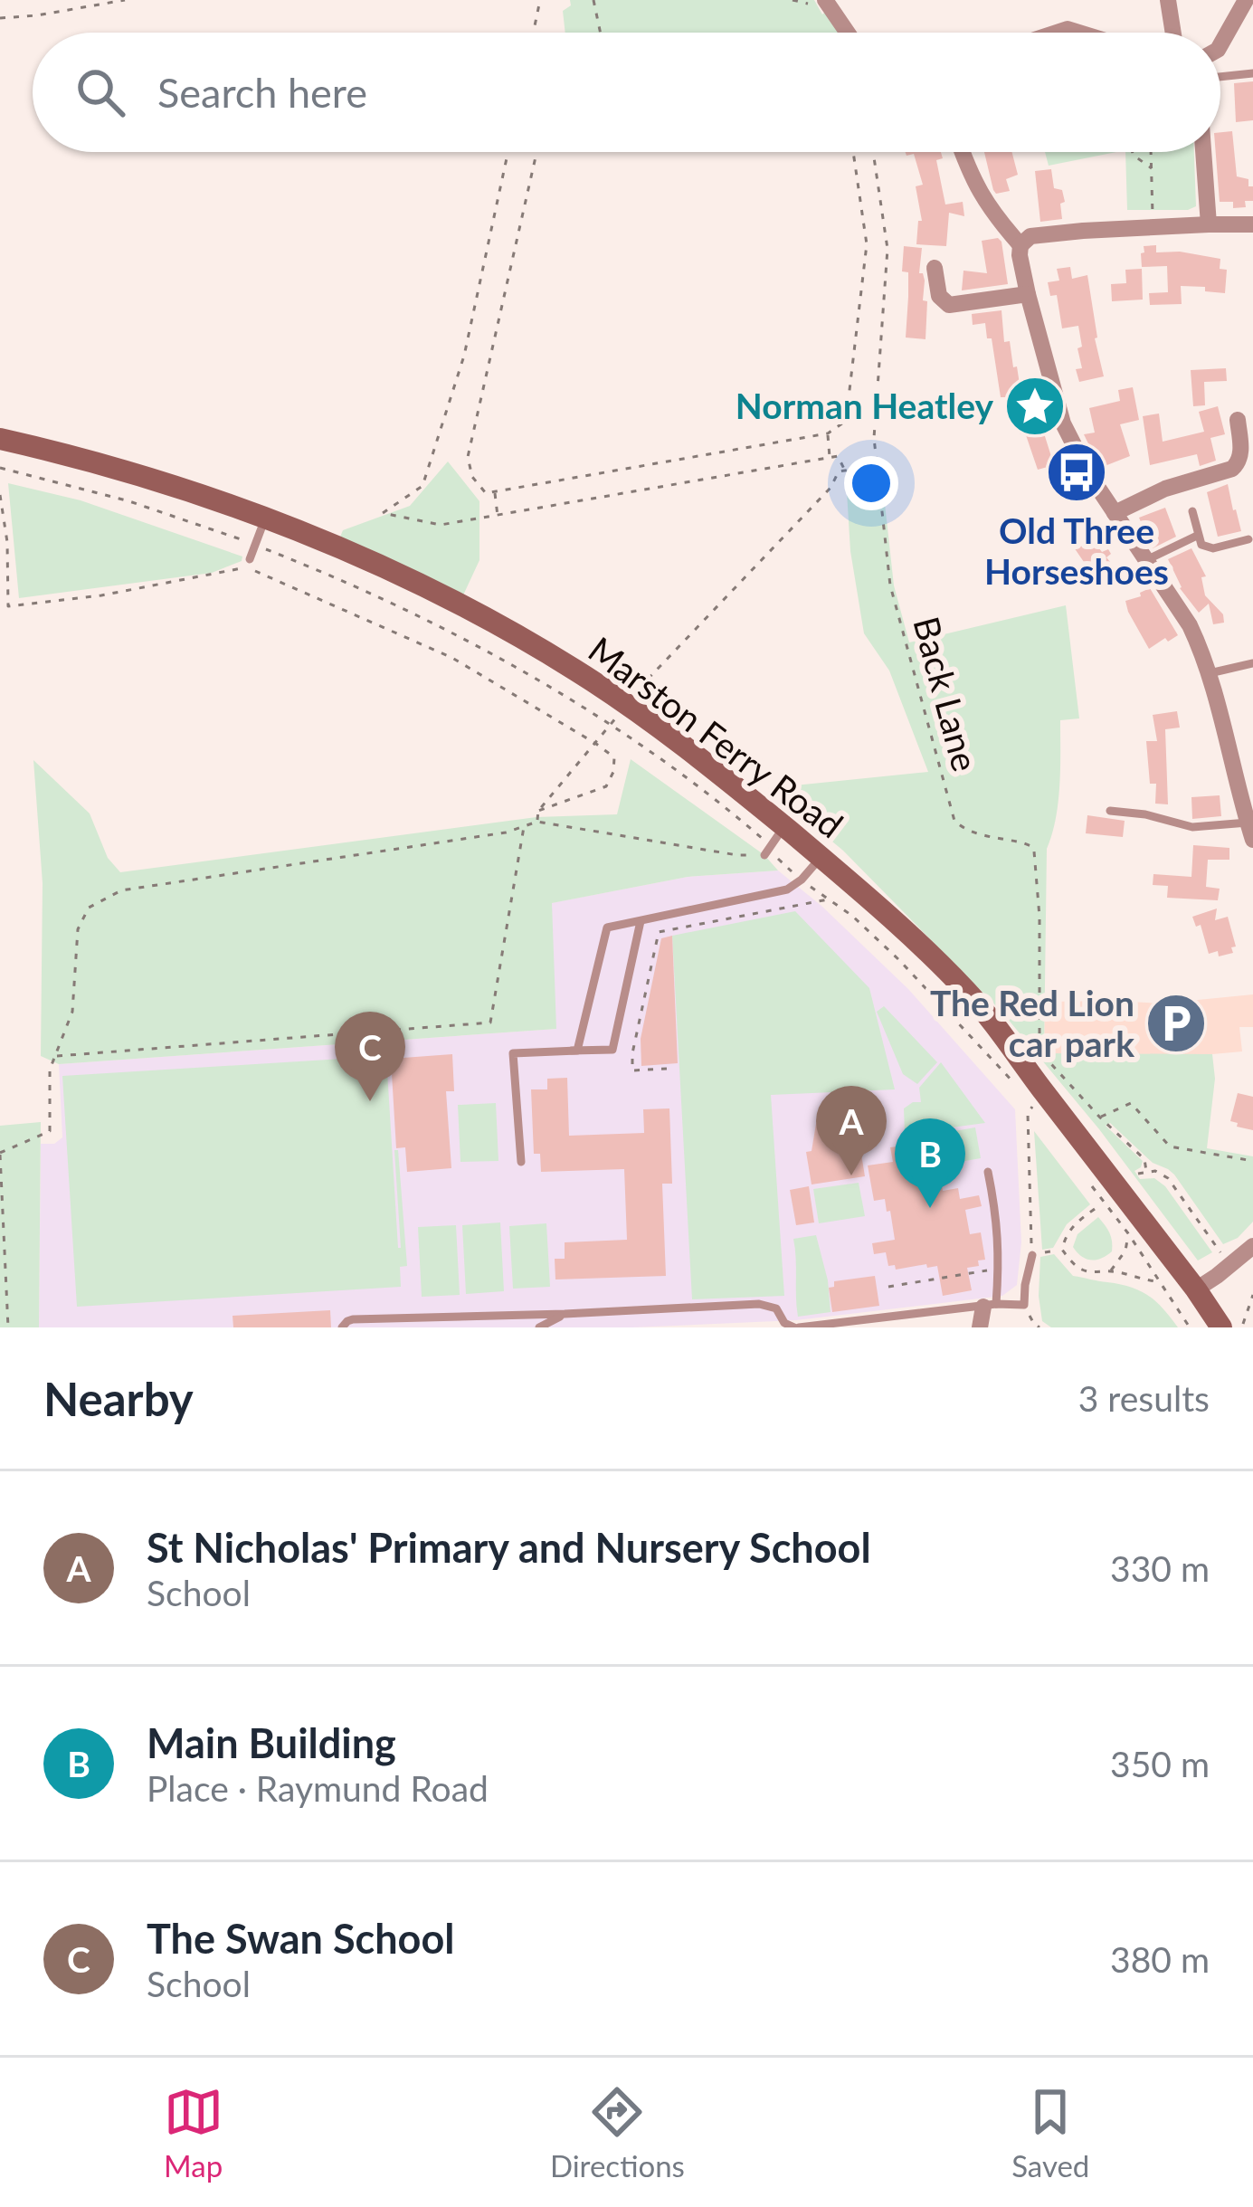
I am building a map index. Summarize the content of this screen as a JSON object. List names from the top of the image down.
{
  "streets": {
    "main road": ["Marston Ferry Road"],
    "path": ["Back Lane"]
  },
  "places": {
    "place": ["Norman Heatley"],
    "bus stop": ["Old Three Horseshoes"],
    "parking": ["The Red Lion car park"]
  },
  "page": {
    "search": "Search here",
    "pins": ["C", "A", "B"],
    "heading": ["Nearby", "3 results"],
    "list": [
      {
        "mark": "A",
        "name": "St Nicholas' Primary and Nursery School",
        "note": "School",
        "value": "330 m"
      },
      {
        "mark": "B",
        "name": "Main Building",
        "note": "Place · Raymund Road",
        "value": "350 m"
      },
      {
        "mark": "C",
        "name": "The Swan School",
        "note": "School",
        "value": "380 m"
      }
    ],
    "nav": ["Map", "Directions", "Saved"]
  }
}
